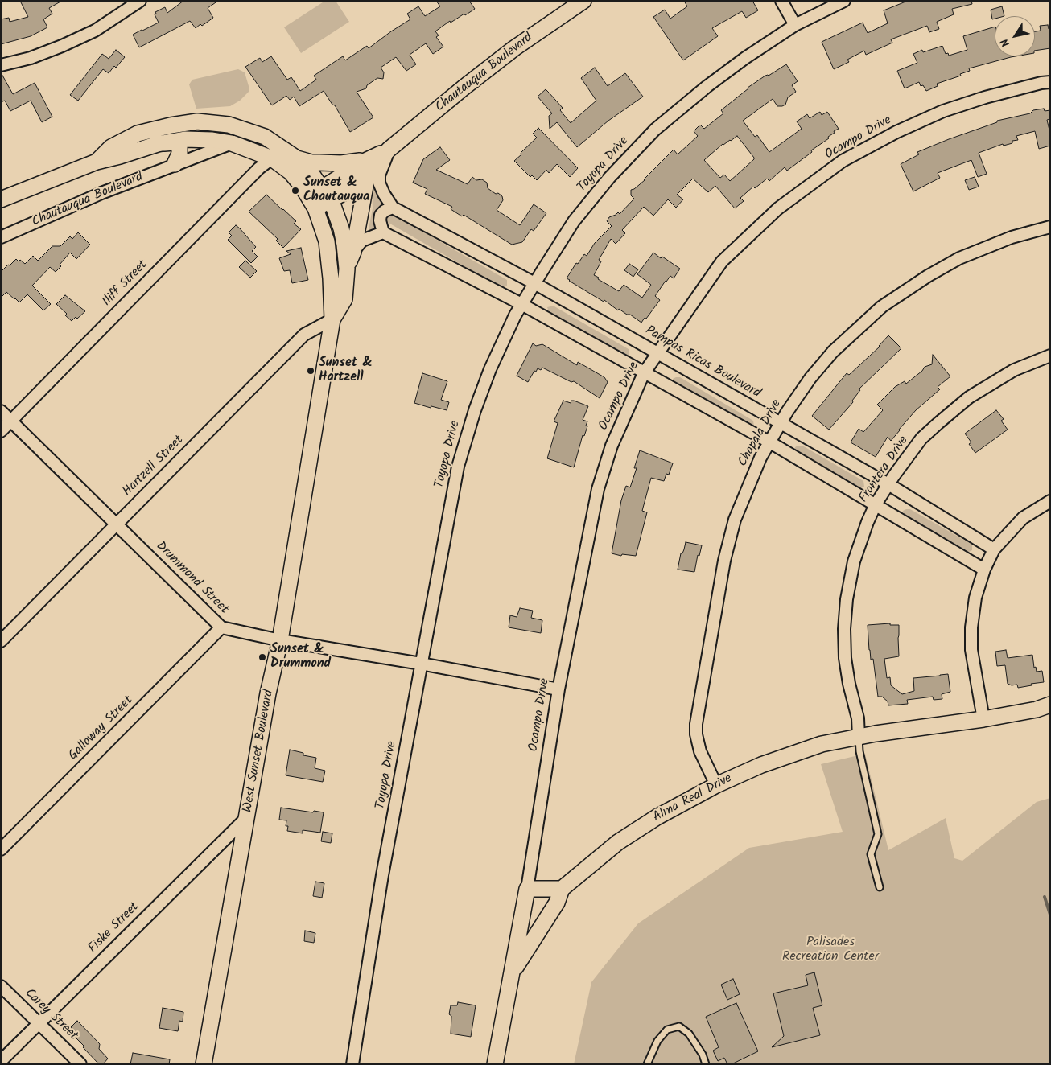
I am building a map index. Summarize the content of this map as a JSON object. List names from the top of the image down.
{
  "streets": {
    "main road": ["Chautauqua Boulevard", "West Sunset Boulevard", "Alma Real Drive"],
    "street": [
      "Ocampo Drive",
      "Toyopa Drive",
      "Iliff Street",
      "Pampas Ricas Boulevard",
      "Chapala Drive",
      "Hartzell Street",
      "Frontera Drive",
      "Drummond Street",
      "Galloway Street",
      "Fiske Street",
      "Carey Street"
    ]
  },
  "crossings": [
    ["Chautauqua Boulevard", "West Sunset Boulevard"],
    ["Ocampo Drive", "Pampas Ricas Boulevard"],
    ["Ocampo Drive", "Drummond Street"],
    ["Toyopa Drive", "Pampas Ricas Boulevard"],
    ["Toyopa Drive", "Drummond Street"],
    ["Iliff Street", "Drummond Street"],
    ["Iliff Street", "West Sunset Boulevard"],
    ["Pampas Ricas Boulevard", "Chapala Drive"],
    ["Pampas Ricas Boulevard", "Frontera Drive"],
    ["Chapala Drive", "Alma Real Drive"],
    ["Hartzell Street", "Drummond Street"],
    ["Hartzell Street", "West Sunset Boulevard"],
    ["Frontera Drive", "Alma Real Drive"],
    ["Drummond Street", "Galloway Street"],
    ["Drummond Street", "West Sunset Boulevard"],
    ["West Sunset Boulevard", "Fiske Street"],
    ["Fiske Street", "Carey Street"]
  ],
  "parks": ["Palisades Recreation Center"],
  "places": ["Sunset & Chautauqua", "Sunset & Hartzell", "Sunset & Drummond"],
  "north": "bottom left"
}
